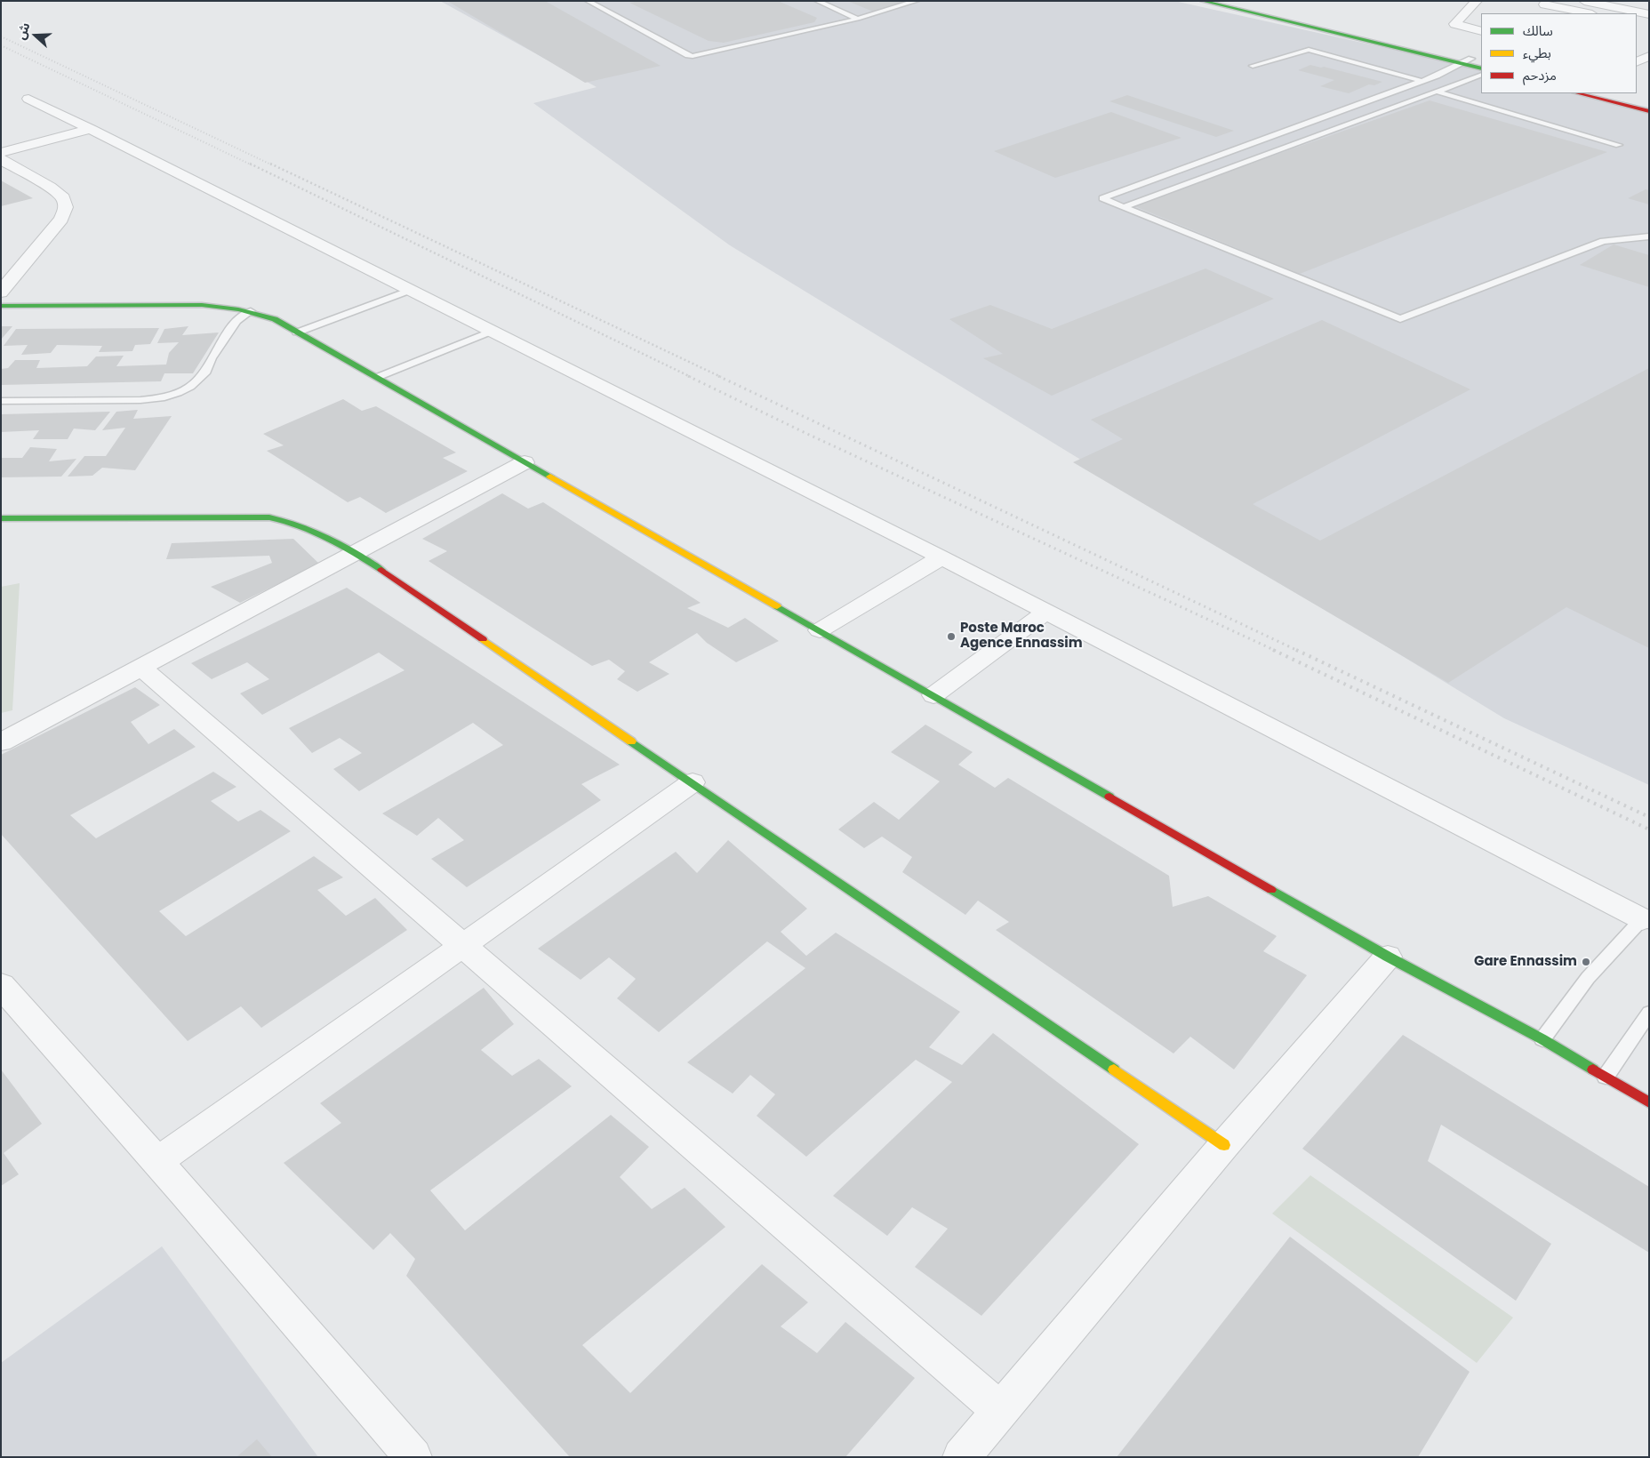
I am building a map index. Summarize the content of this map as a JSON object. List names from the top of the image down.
{
  "places": ["Poste Maroc Agence Ennassim", "Gare Ennassim"],
  "legend": ["سالك", "بطيء", "مزدحم"],
  "north": "left"
}
